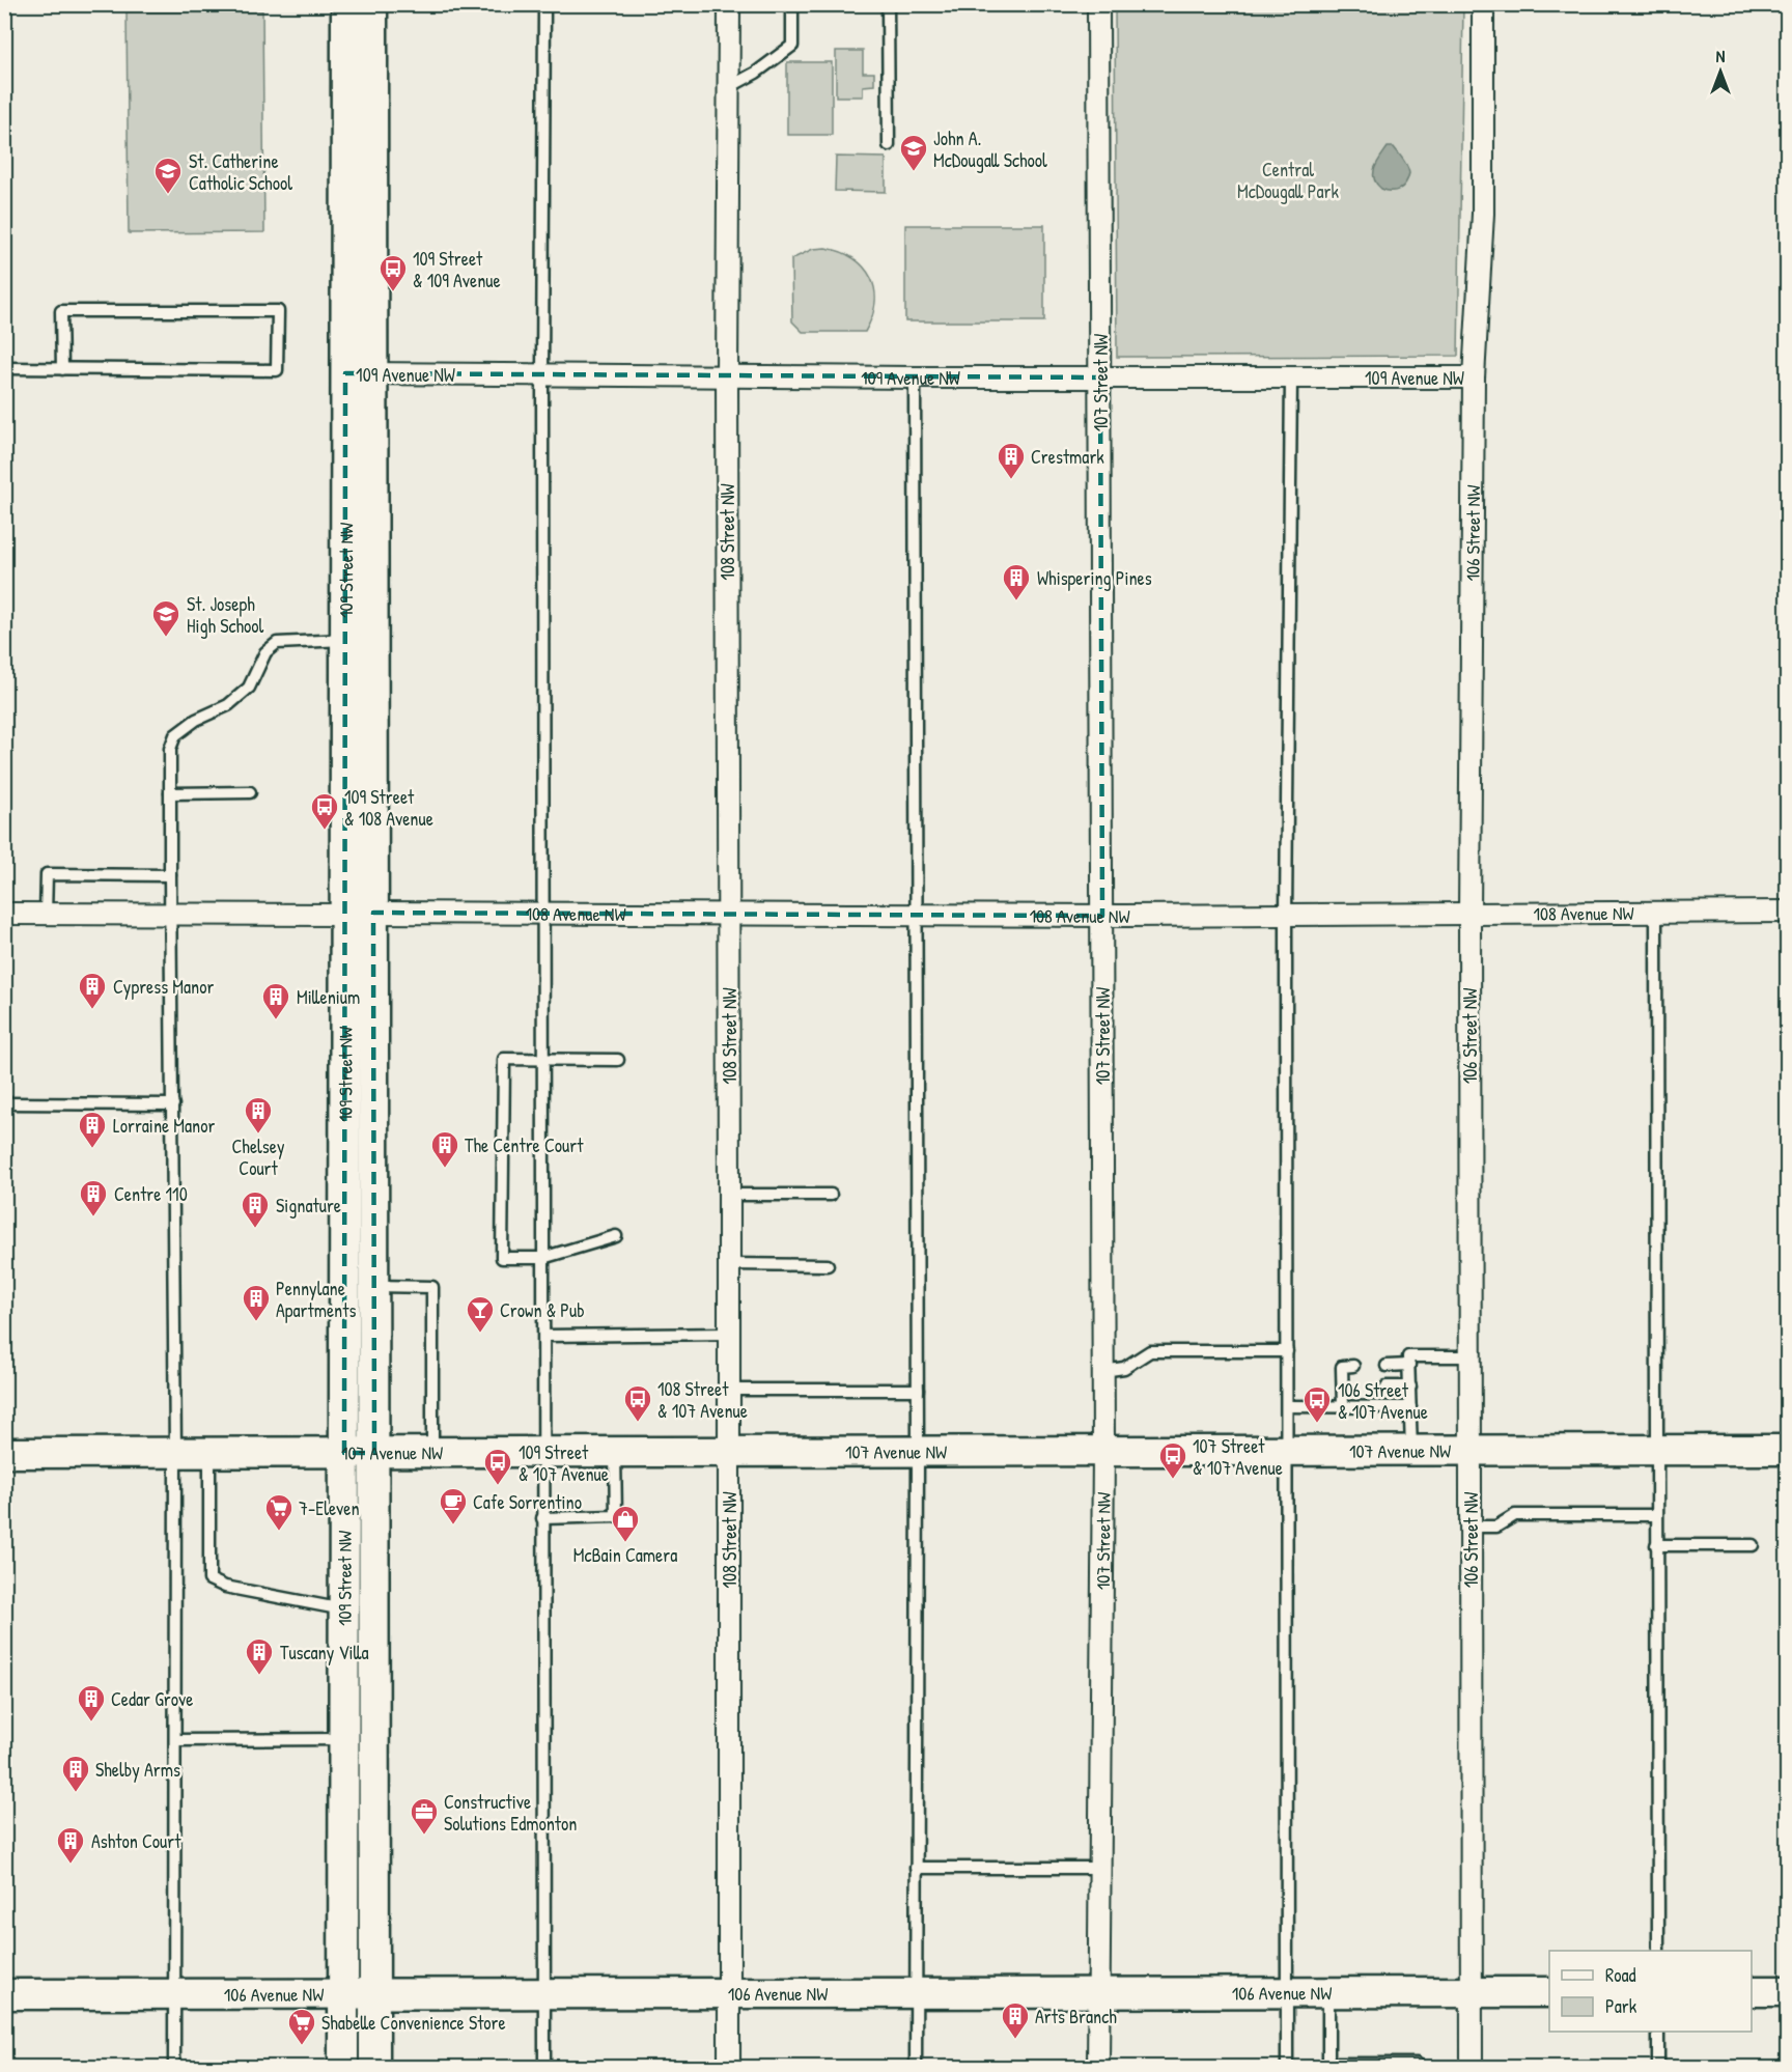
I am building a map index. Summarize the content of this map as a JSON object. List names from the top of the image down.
{
  "streets": {
    "main road": ["109 Street NW", "107 Avenue NW", "106 Avenue NW"],
    "street": [
      "109 Avenue NW",
      "107 Street NW",
      "108 Street NW",
      "106 Street NW",
      "108 Avenue NW"
    ]
  },
  "crossings": [
    ["109 Avenue NW", "107 Street NW"],
    ["109 Avenue NW", "108 Street NW"],
    ["109 Avenue NW", "106 Street NW"],
    ["109 Avenue NW", "109 Street NW"],
    ["107 Street NW", "108 Avenue NW"],
    ["107 Street NW", "107 Avenue NW"],
    ["107 Street NW", "106 Avenue NW"],
    ["108 Street NW", "108 Avenue NW"],
    ["108 Street NW", "107 Avenue NW"],
    ["108 Street NW", "106 Avenue NW"],
    ["106 Street NW", "108 Avenue NW"],
    ["106 Street NW", "107 Avenue NW"],
    ["106 Street NW", "106 Avenue NW"],
    ["109 Street NW", "108 Avenue NW"],
    ["109 Street NW", "107 Avenue NW"],
    ["109 Street NW", "106 Avenue NW"]
  ],
  "parks": ["Central McDougall Park"],
  "places": {
    "school or university": ["John A. McDougall School", "St. Catherine Catholic School", "St. Joseph High School"],
    "bus stop": [
      "109 Street & 109 Avenue",
      "109 Street & 108 Avenue",
      "108 Street & 107 Avenue",
      "106 Street & 107 Avenue",
      "107 Street & 107 Avenue",
      "109 Street & 107 Avenue"
    ],
    "building": [
      "Crestmark",
      "Whispering Pines",
      "Cypress Manor",
      "Millenium",
      "Chelsey Court",
      "Lorraine Manor",
      "The Centre Court",
      "Centre 110",
      "Signature",
      "Pennylane Apartments",
      "Tuscany Villa",
      "Cedar Grove",
      "Shelby Arms",
      "Ashton Court",
      "Arts Branch"
    ],
    "bar": ["Crown & Pub"],
    "cafe": ["Cafe Sorrentino"],
    "supermarket": ["7-Eleven", "Shabelle Convenience Store"],
    "shop": ["McBain Camera"],
    "office": ["Constructive Solutions Edmonton"]
  },
  "legend": ["Road", "Park"],
  "north": "top"
}
